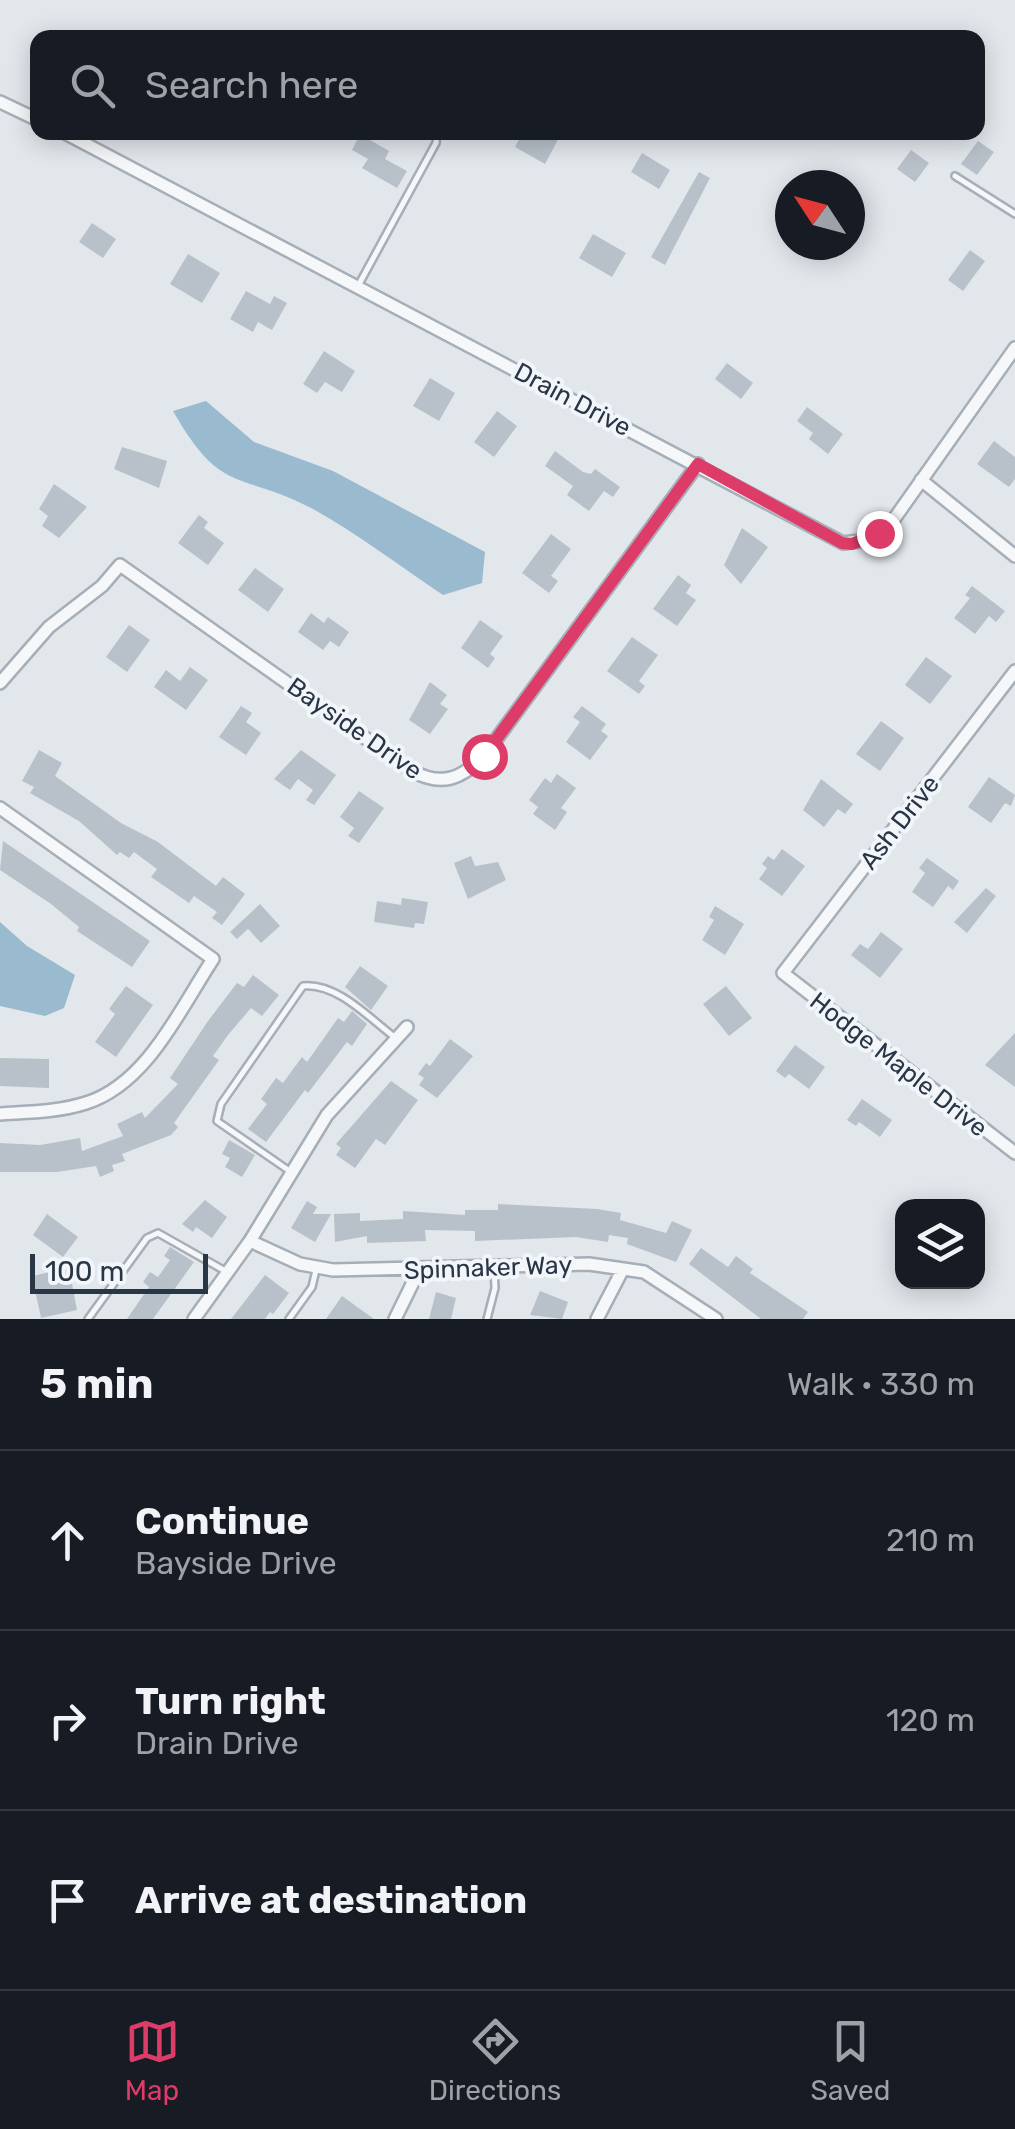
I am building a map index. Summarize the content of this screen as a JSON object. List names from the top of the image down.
{
  "streets": {
    "street": [
      "Drain Drive",
      "Bayside Drive",
      "Ash Drive",
      "Hodge Maple Drive",
      "Spinnaker Way"
    ]
  },
  "crossings": [
    ["Drain Drive", "Bayside Drive"],
    ["Ash Drive", "Hodge Maple Drive"]
  ],
  "scale_bar": "100 m",
  "north": "top left",
  "page": {
    "search": "Search here",
    "scale": "100 m",
    "heading": ["5 min", "Walk · 330 m"],
    "list": [
      ["Continue", "Bayside Drive", "210 m"],
      ["Turn right", "Drain Drive", "120 m"],
      "Arrive at destination"
    ],
    "nav": ["Map", "Directions", "Saved"]
  }
}
